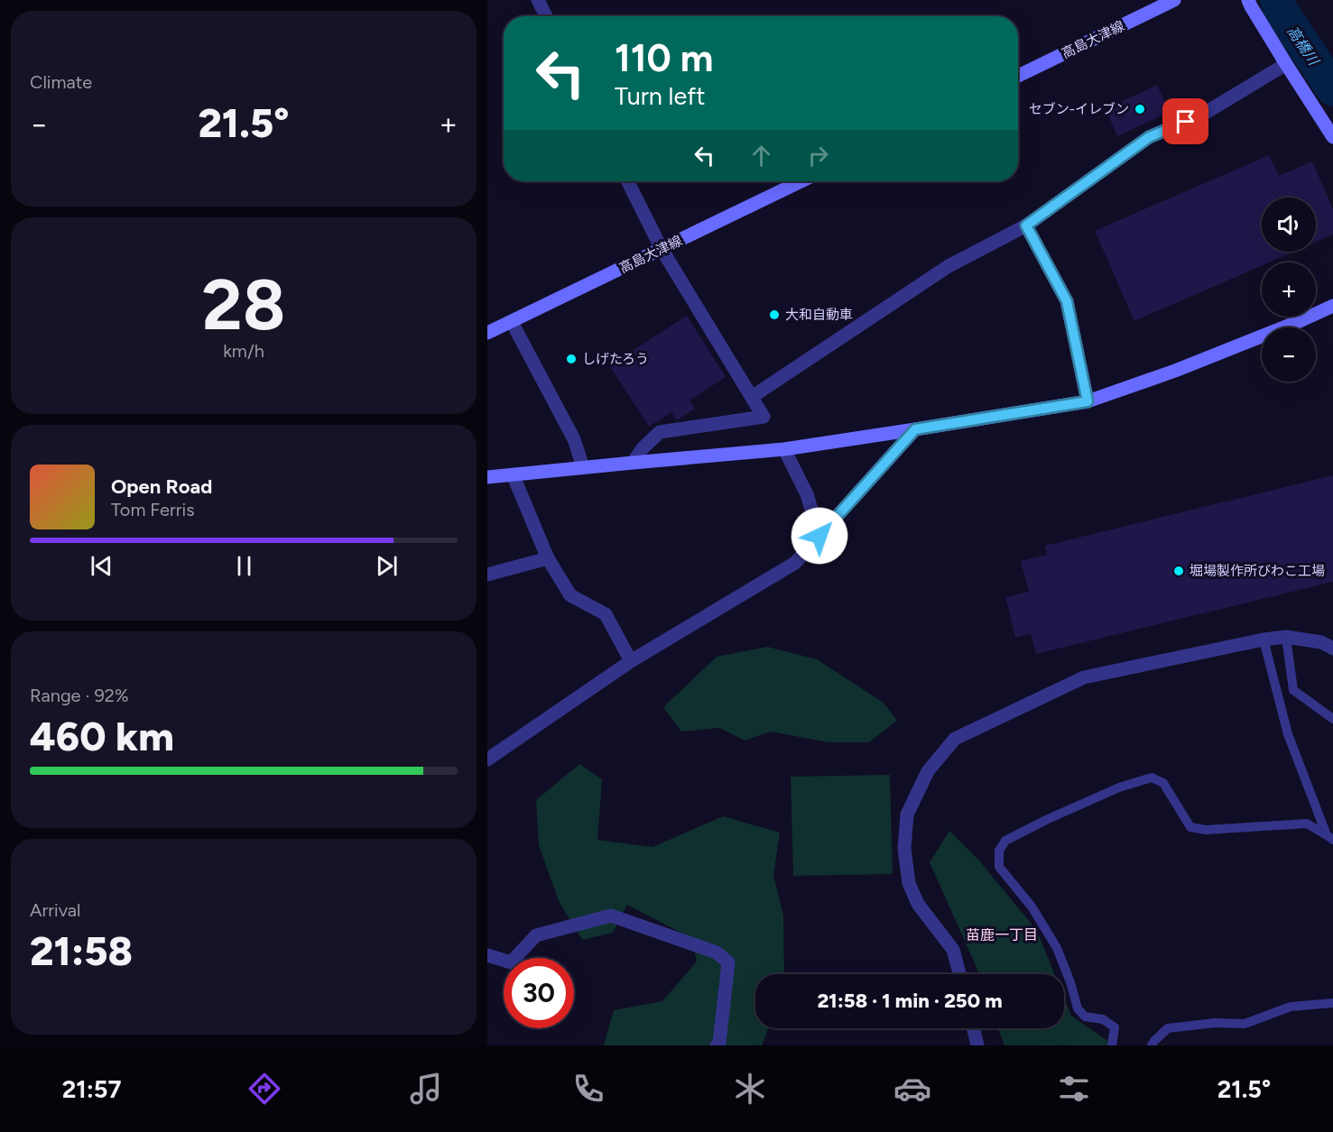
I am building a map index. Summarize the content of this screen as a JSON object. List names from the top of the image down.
{
  "streets": {
    "street": ["高島大津線"]
  },
  "districts": ["苗鹿一丁目"],
  "water": ["高橋川"],
  "places": [
    "セブン-イレブン",
    "大和自動車",
    "しげたろう",
    "堀場製作所びわこ工場"
  ],
  "page": {
    "tile": [
      "Climate",
      ["28", "km/h"],
      ["Range · 92%", "460 km"],
      ["Arrival", "21:58"]
    ],
    "turn": ["110 m", "Turn left"],
    "heat": ["−", "21.5°", "+"],
    "map_buttons": ["+", "−"],
    "song": ["Open Road", "Tom Ferris"],
    "limit": "30",
    "trip": "21:58 · 1 min · 250 m",
    "tabs": ["21:57", "21.5°"]
  }
}
